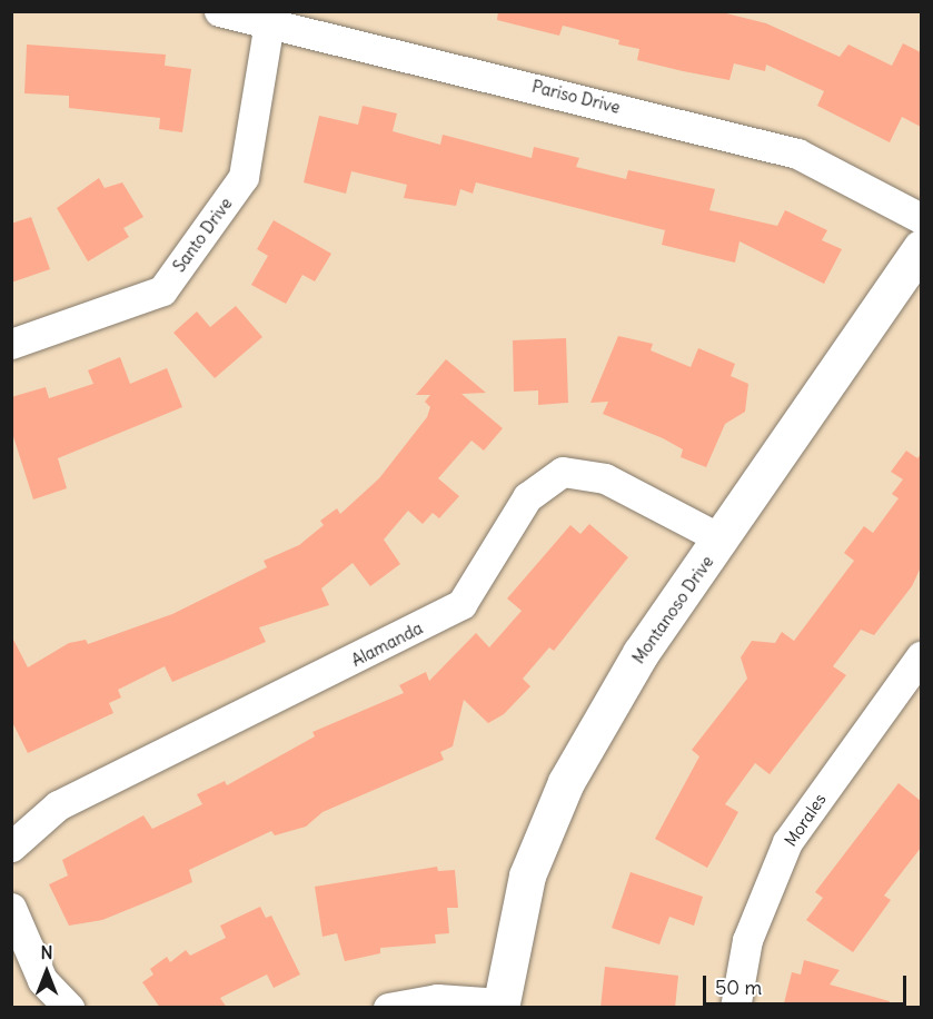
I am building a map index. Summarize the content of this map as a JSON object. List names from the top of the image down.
{
  "streets": {
    "street": [
      "Pariso Drive",
      "Santo Drive",
      "Montanoso Drive",
      "Alamanda",
      "Morales"
    ]
  },
  "crossings": [
    ["Pariso Drive", "Santo Drive"],
    ["Montanoso Drive", "Alamanda"]
  ],
  "scale_bar": "50 m",
  "north": "top"
}
